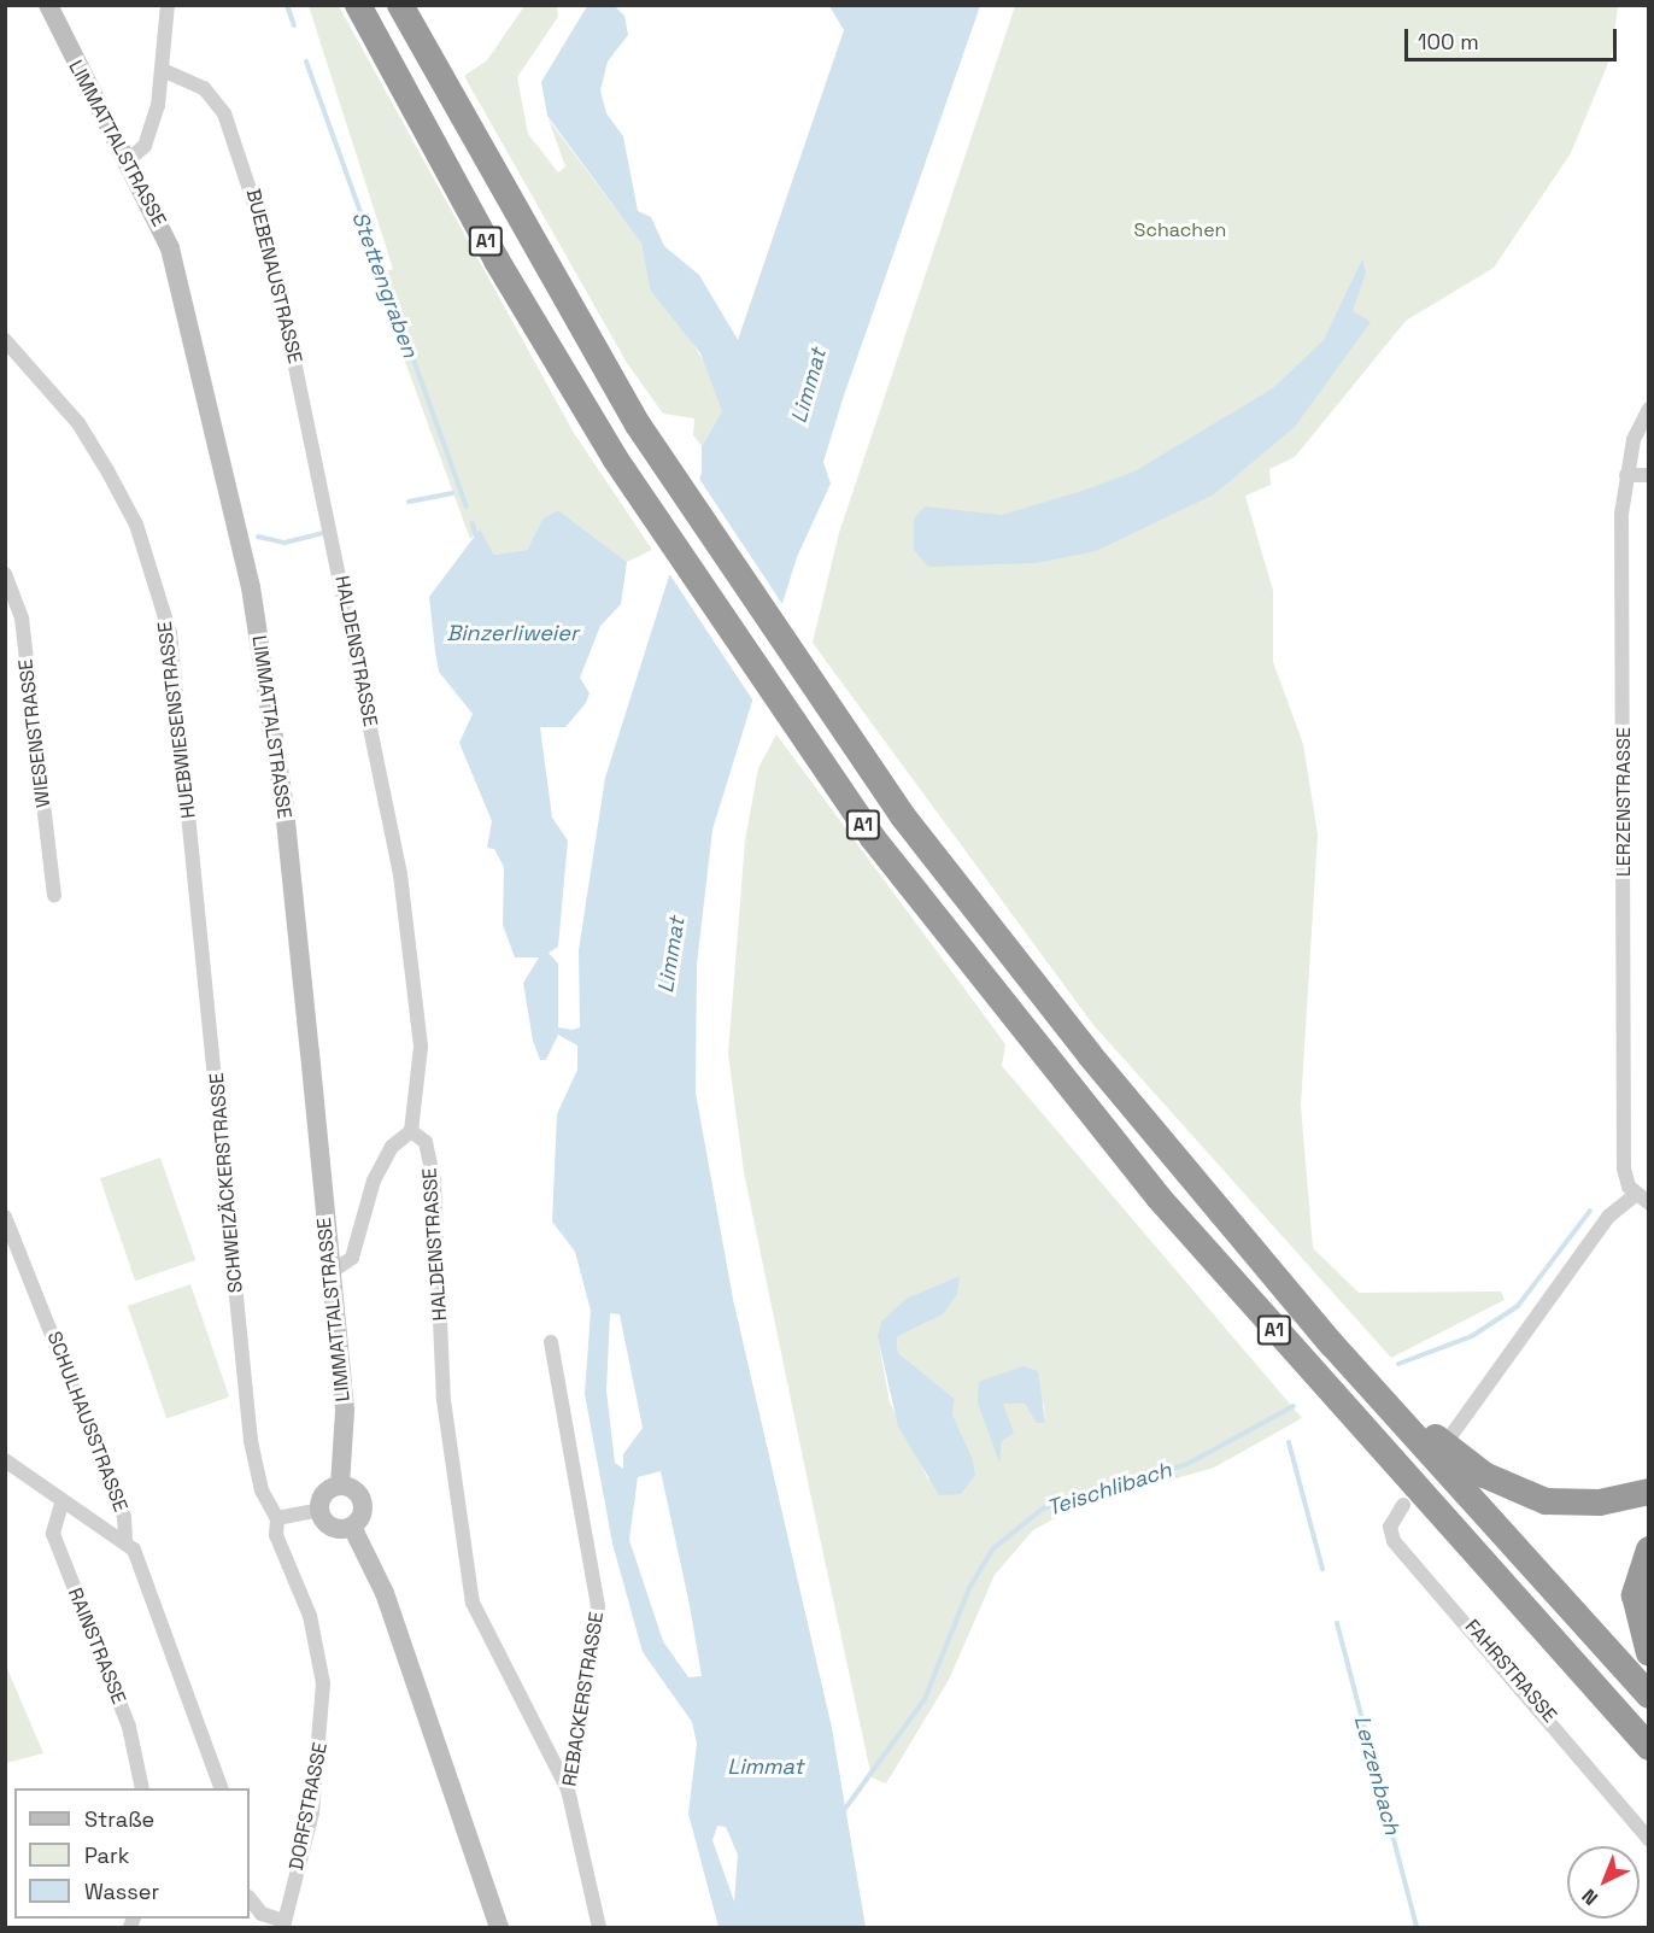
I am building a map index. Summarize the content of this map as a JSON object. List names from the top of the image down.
{
  "streets": {
    "highway": ["A1"],
    "main road": ["LIMMATTALSTRASSE"],
    "street": [
      "BUEBENAUSTRASSE",
      "HALDENSTRASSE",
      "HUEBWIESENSTRASSE",
      "WIESENSTRASSE",
      "LERZENSTRASSE",
      "SCHWEIZÄCKERSTRASSE",
      "SCHULHAUSSTRASSE",
      "RAINSTRASSE",
      "FAHRSTRASSE",
      "REBACKERSTRASSE",
      "DORFSTRASSE"
    ]
  },
  "crossings": [
    ["BUEBENAUSTRASSE", "HALDENSTRASSE"],
    ["HALDENSTRASSE", "REBACKERSTRASSE"],
    ["HUEBWIESENSTRASSE", "SCHWEIZÄCKERSTRASSE"],
    ["SCHWEIZÄCKERSTRASSE", "DORFSTRASSE"]
  ],
  "water": [
    "Stettengraben",
    "Limmat",
    "Binzerliweier",
    "Teischlibach",
    "Lerzenbach"
  ],
  "parks": ["Schachen"],
  "legend": ["Straße", "Park", "Wasser"],
  "scale_bar": "100 m",
  "north": "bottom left"
}
